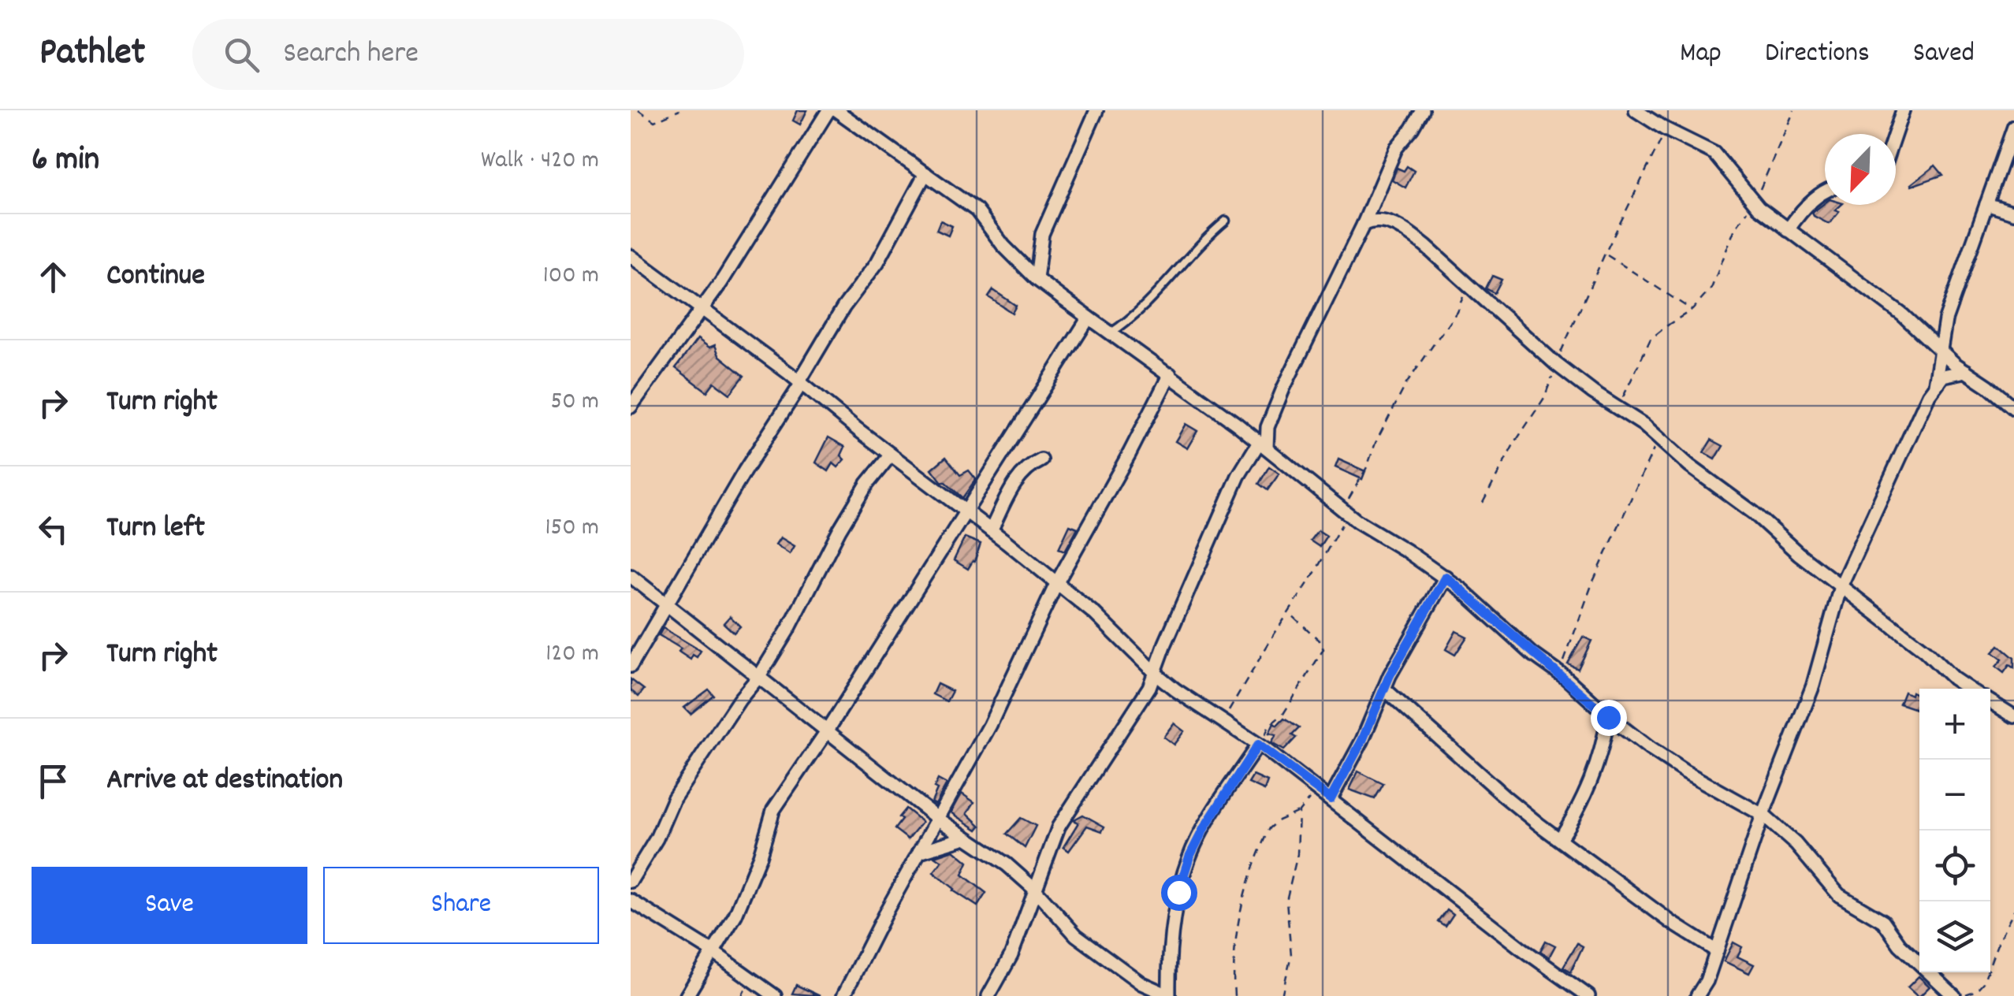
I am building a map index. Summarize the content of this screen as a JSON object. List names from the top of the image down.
{
  "north": "bottom left",
  "page": {
    "header": "Pathlet",
    "search": "Search here",
    "nav": ["Map", "Directions", "Saved"],
    "heading": ["6 min", "Walk · 420 m"],
    "list": [
      ["Continue", "100 m"],
      ["Turn right", "50 m"],
      ["Turn left", "150 m"],
      ["Turn right", "120 m"],
      "Arrive at destination"
    ],
    "map_buttons": ["+", "−"],
    "buttons": ["Save", "Share"]
  }
}
